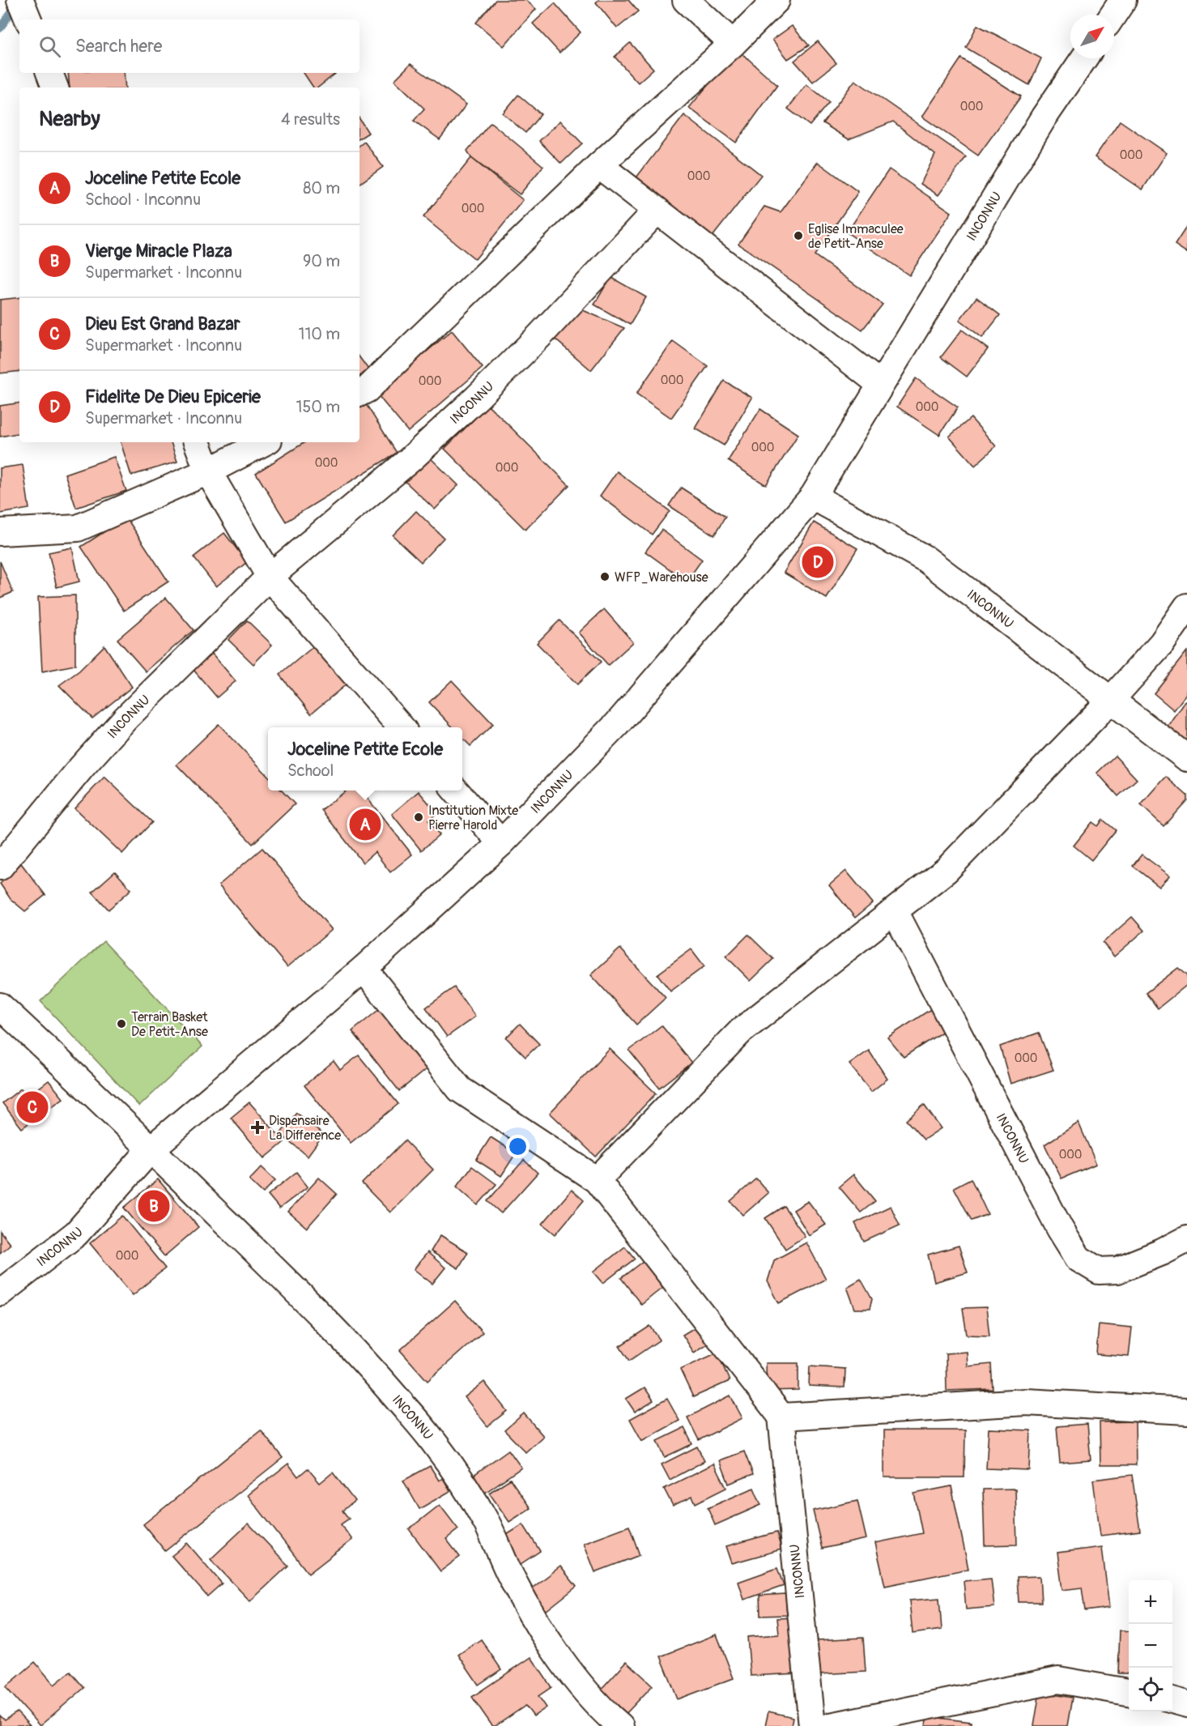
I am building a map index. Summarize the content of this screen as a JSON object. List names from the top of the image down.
{
  "streets": {
    "street": ["INCONNU"]
  },
  "places": {
    "other": [
      "Eglise Immaculee de Petit-Anse",
      "WFP_Warehouse",
      "Institution Mixte Pierre Harold",
      "Terrain Basket De Petit-Anse"
    ],
    "health": ["Dispensaire La Difference"]
  },
  "house_numbers": [
    "000",
    "000",
    "000",
    "000",
    "000",
    "000",
    "000",
    "000",
    "000",
    "000",
    "000",
    "000",
    "000"
  ],
  "north": "top right",
  "page": {
    "search": "Search here",
    "heading": ["Nearby", "4 results"],
    "list": [
      {
        "mark": "A",
        "name": "Joceline Petite Ecole",
        "note": "School · Inconnu",
        "value": "80 m"
      },
      {
        "mark": "B",
        "name": "Vierge Miracle Plaza",
        "note": "Supermarket · Inconnu",
        "value": "90 m"
      },
      {
        "mark": "C",
        "name": "Dieu Est Grand Bazar",
        "note": "Supermarket · Inconnu",
        "value": "110 m"
      },
      {
        "mark": "D",
        "name": "Fidelite De Dieu Epicerie",
        "note": "Supermarket · Inconnu",
        "value": "150 m"
      }
    ],
    "pins": [
      "D",
      "A",
      "C",
      "B"
    ],
    "popup": ["Joceline Petite Ecole", "School"],
    "map_buttons": ["+", "−"]
  }
}
